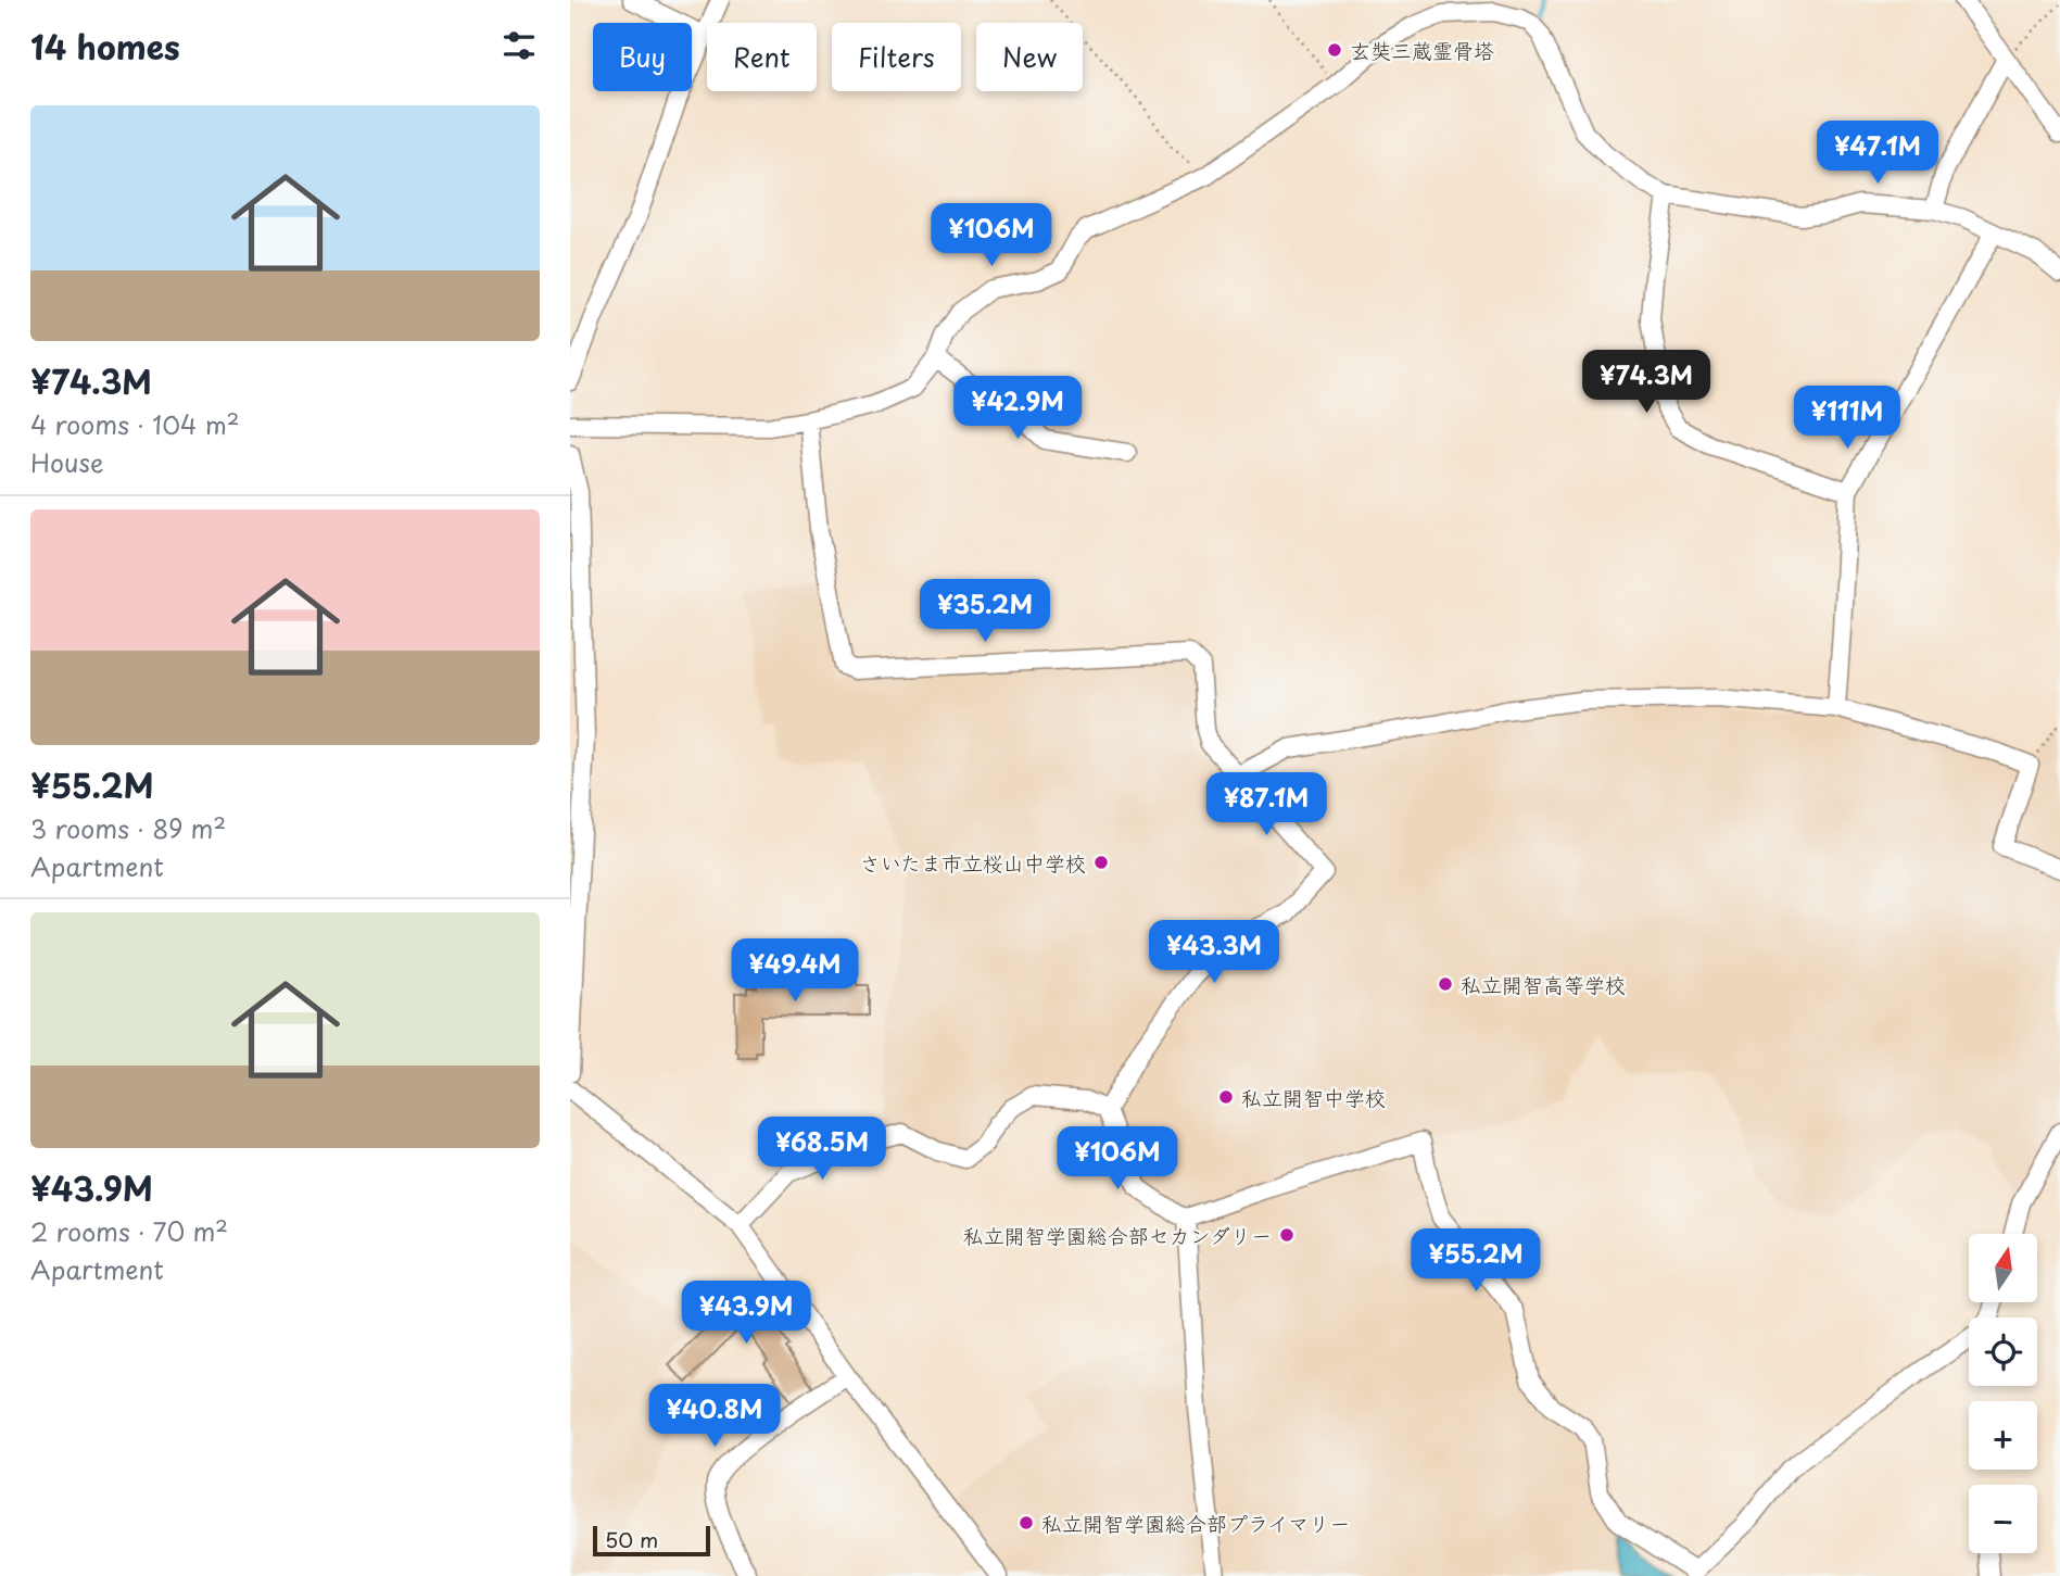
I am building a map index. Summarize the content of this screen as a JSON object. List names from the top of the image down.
{
  "places": [
    "玄奘三蔵霊骨塔",
    "さいたま市立桜山中学校",
    "私立開智高等学校",
    "私立開智中学校",
    "私立開智学園総合部セカンダリー",
    "私立開智学園総合部プライマリー"
  ],
  "scale_bar": "50 m",
  "north": "top",
  "page": {
    "heading": "14 homes",
    "chip": [
      "Buy",
      "Rent",
      "Filters",
      "New"
    ],
    "list": [
      {
        "name": "¥74.3M",
        "note": "4 rooms · 104 m² · House"
      },
      {
        "name": "¥55.2M",
        "note": "3 rooms · 89 m² · Apartment"
      },
      {
        "name": "¥43.9M",
        "note": "2 rooms · 70 m² · Apartment"
      }
    ],
    "price": [
      "¥47.1M",
      "¥106M",
      "¥74.3M",
      "¥42.9M",
      "¥111M",
      "¥35.2M",
      "¥87.1M",
      "¥43.3M",
      "¥49.4M",
      "¥68.5M",
      "¥106M",
      "¥55.2M",
      "¥43.9M",
      "¥40.8M"
    ],
    "map_buttons": ["+", "−"],
    "scale": "50 m"
  }
}
